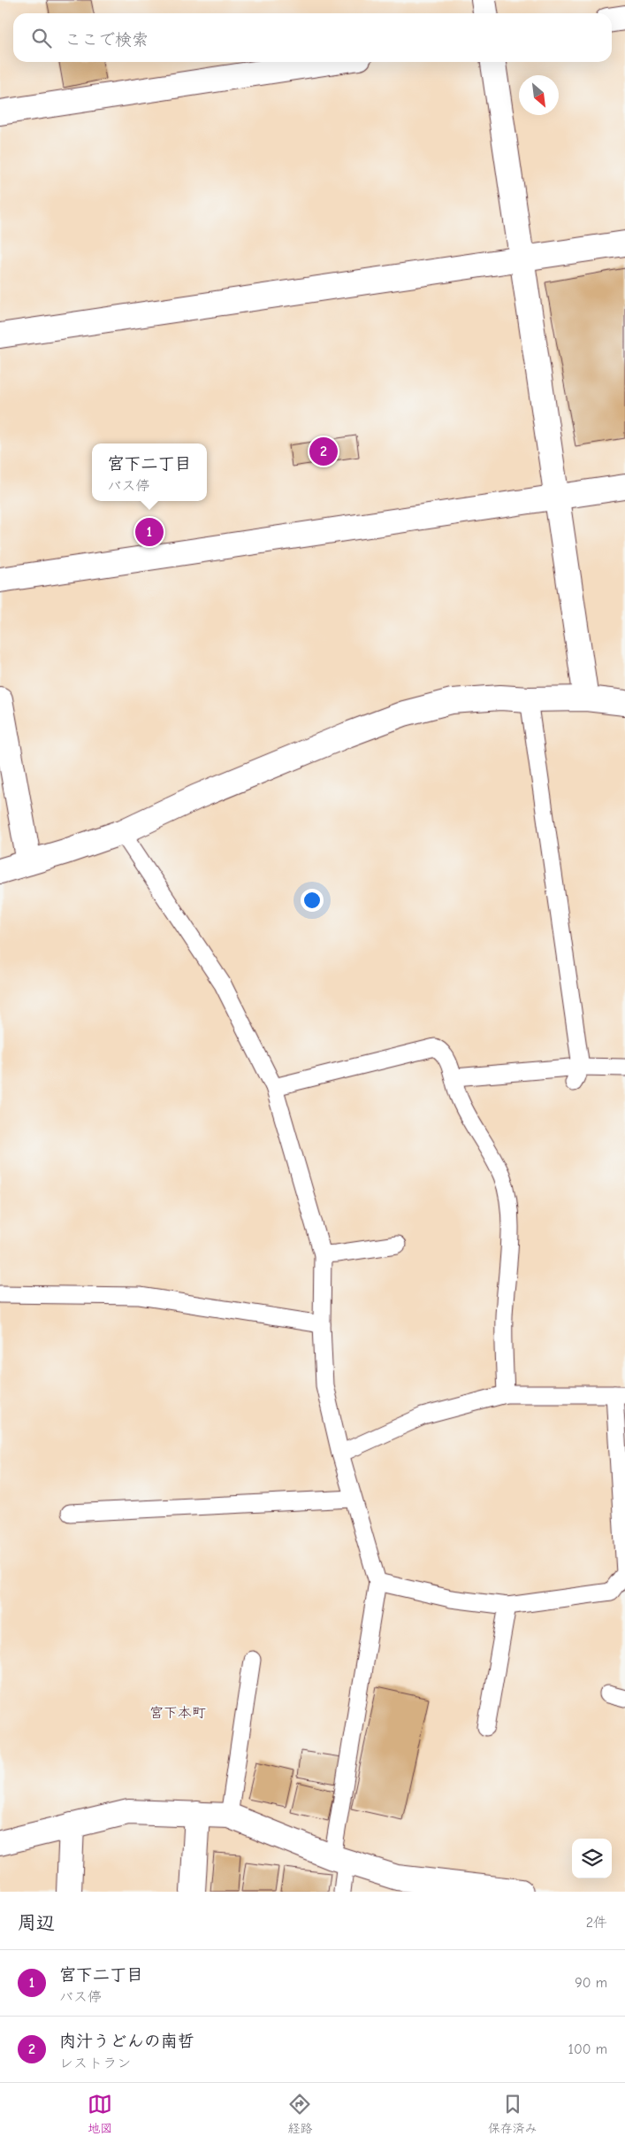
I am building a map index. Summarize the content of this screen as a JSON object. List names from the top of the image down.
{
  "districts": ["宮下本町"],
  "north": "bottom right",
  "page": {
    "search": "ここで検索",
    "pins": ["2", "1"],
    "popup": ["宮下二丁目", "バス停"],
    "heading": ["周辺", "2件"],
    "list": [
      {
        "mark": "1",
        "name": "宮下二丁目",
        "note": "バス停",
        "value": "90 m"
      },
      {
        "mark": "2",
        "name": "肉汁うどんの南哲",
        "note": "レストラン",
        "value": "100 m"
      }
    ],
    "nav": ["地図", "経路", "保存済み"]
  }
}
